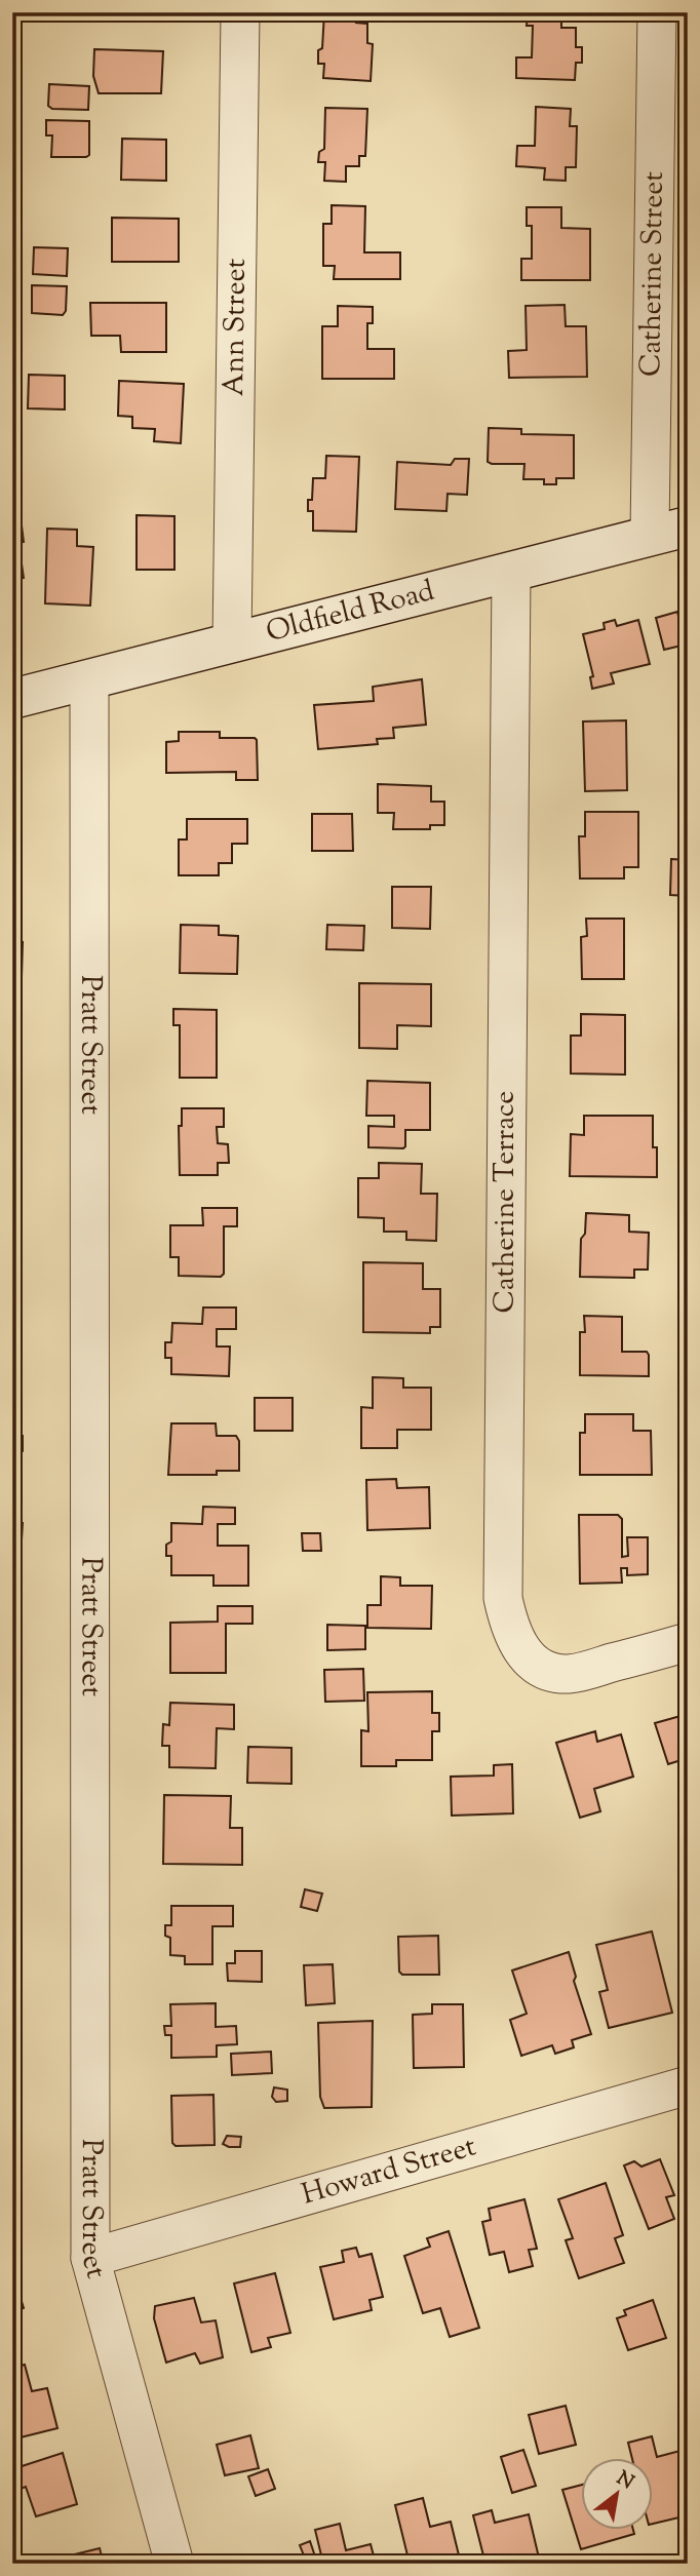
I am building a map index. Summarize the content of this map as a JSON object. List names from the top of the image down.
{
  "streets": {
    "street": [
      "Catherine Street",
      "Ann Street",
      "Oldfield Road",
      "Pratt Street",
      "Catherine Terrace",
      "Howard Street"
    ]
  },
  "crossings": [
    ["Catherine Street", "Oldfield Road"],
    ["Ann Street", "Oldfield Road"],
    ["Oldfield Road", "Pratt Street"],
    ["Oldfield Road", "Catherine Terrace"],
    ["Pratt Street", "Howard Street"]
  ],
  "north": "top right"
}
